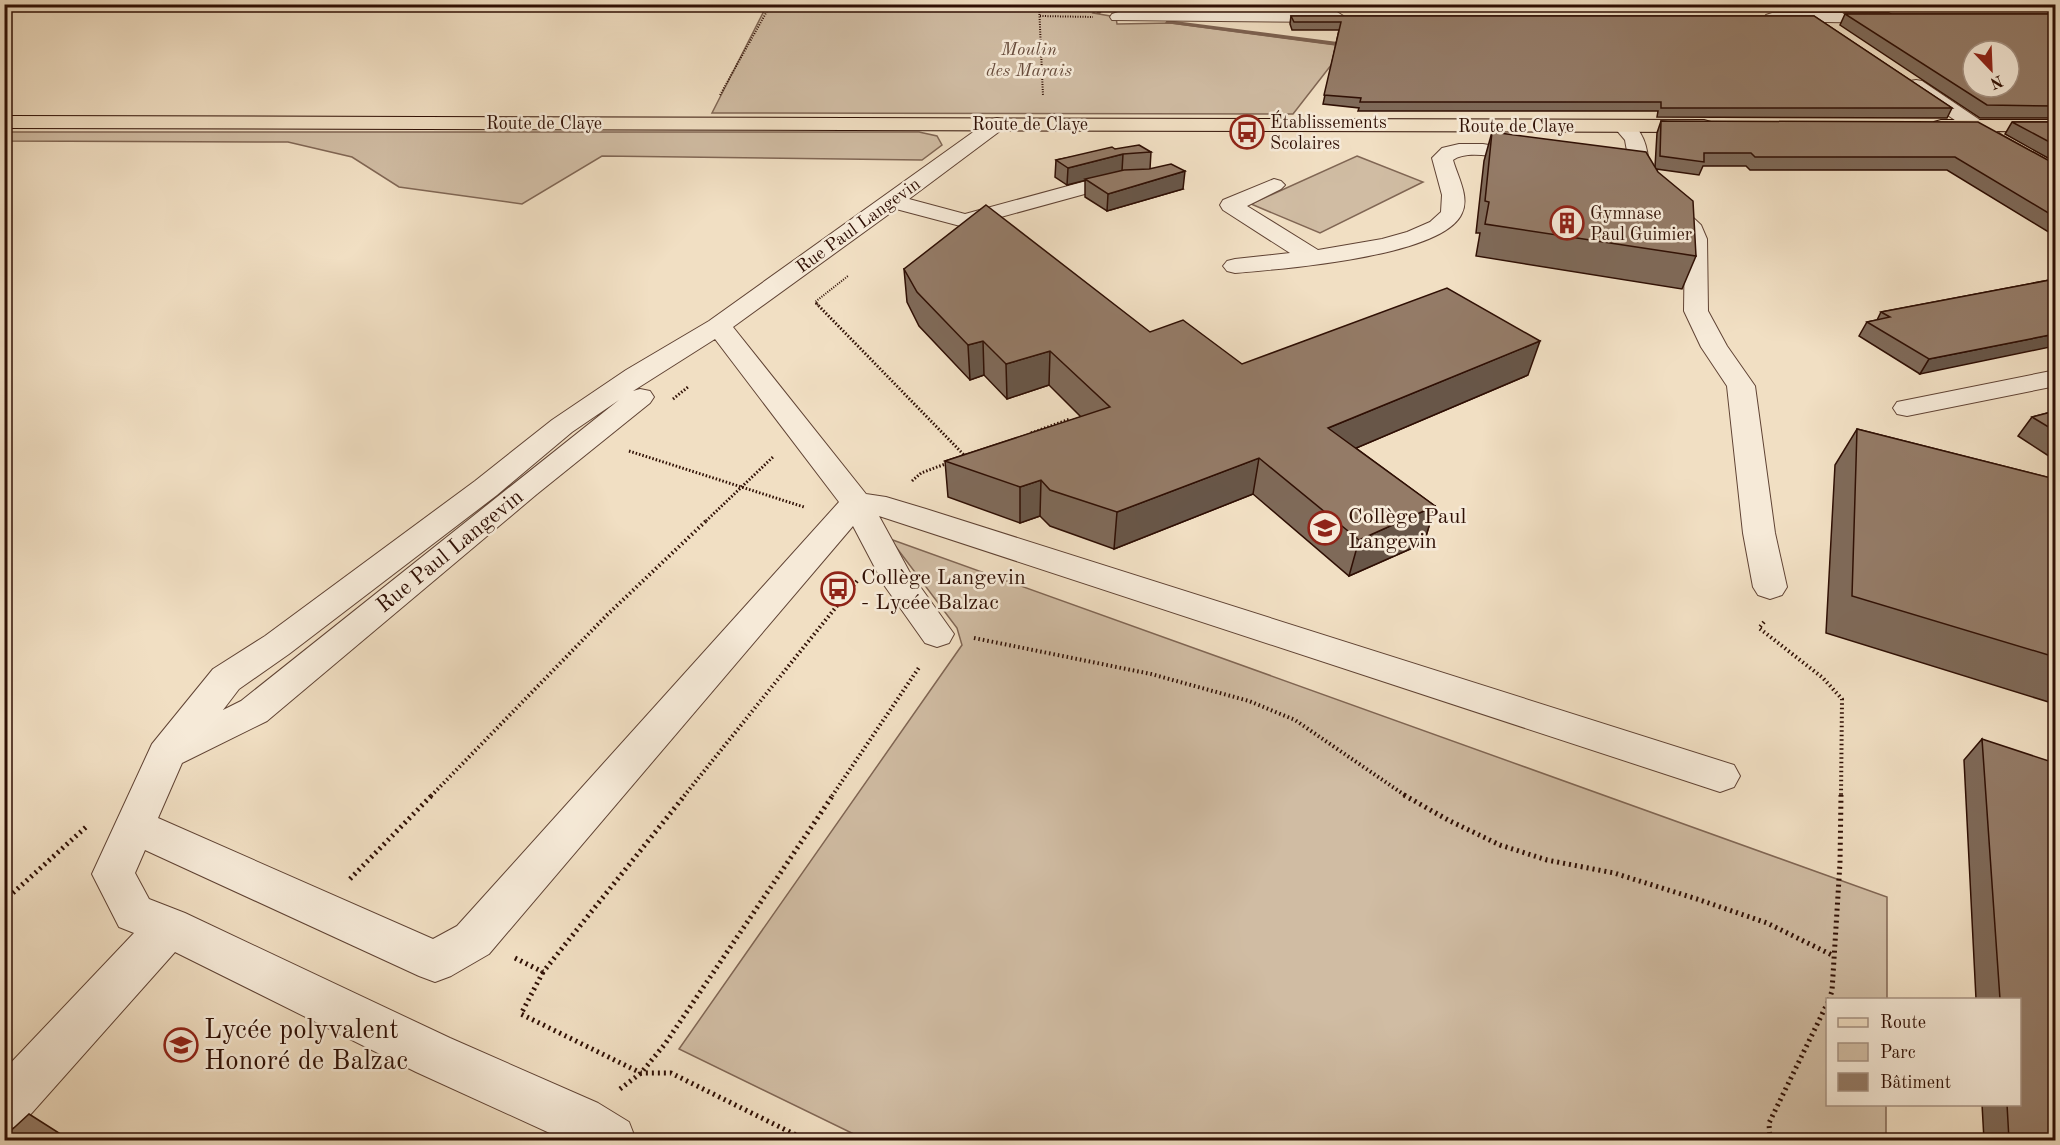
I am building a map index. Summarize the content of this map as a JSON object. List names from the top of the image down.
{
  "streets": {
    "main road": ["Route de Claye"],
    "street": ["Rue Paul Langevin"]
  },
  "crossings": [
    ["Route de Claye", "Rue Paul Langevin"]
  ],
  "parks": ["Moulin des Marais"],
  "places": {
    "bus stop": ["Établissements Scolaires", "Collège Langevin - Lycée Balzac"],
    "building": ["Gymnase Paul Guimier"],
    "school or university": ["Collège Paul Langevin", "Lycée polyvalent Honoré de Balzac"]
  },
  "legend": ["Route", "Parc", "Bâtiment"],
  "north": "bottom right"
}
